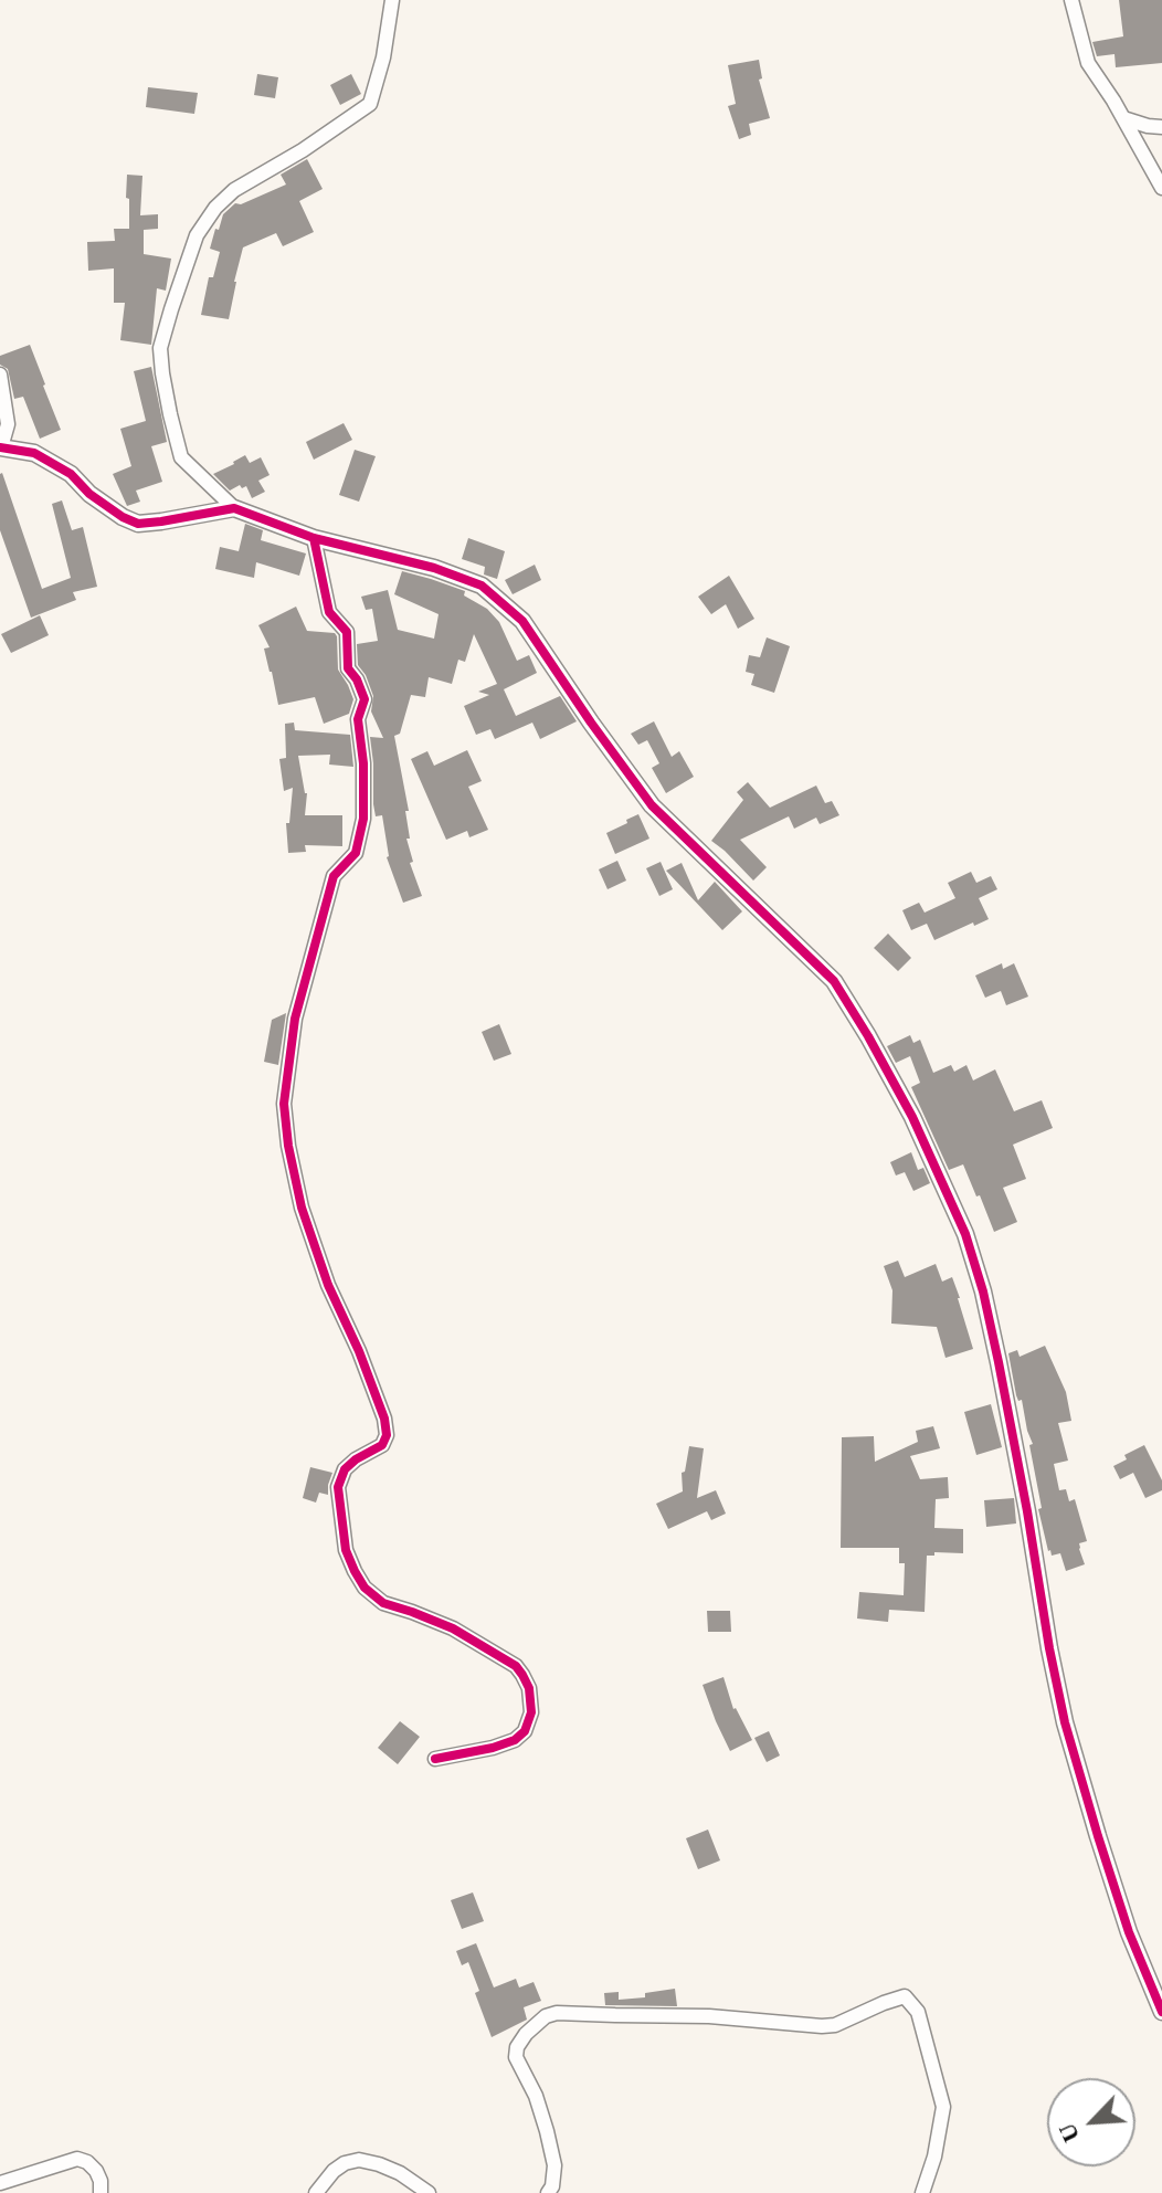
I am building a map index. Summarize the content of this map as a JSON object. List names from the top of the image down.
{
  "north": "bottom left"
}
